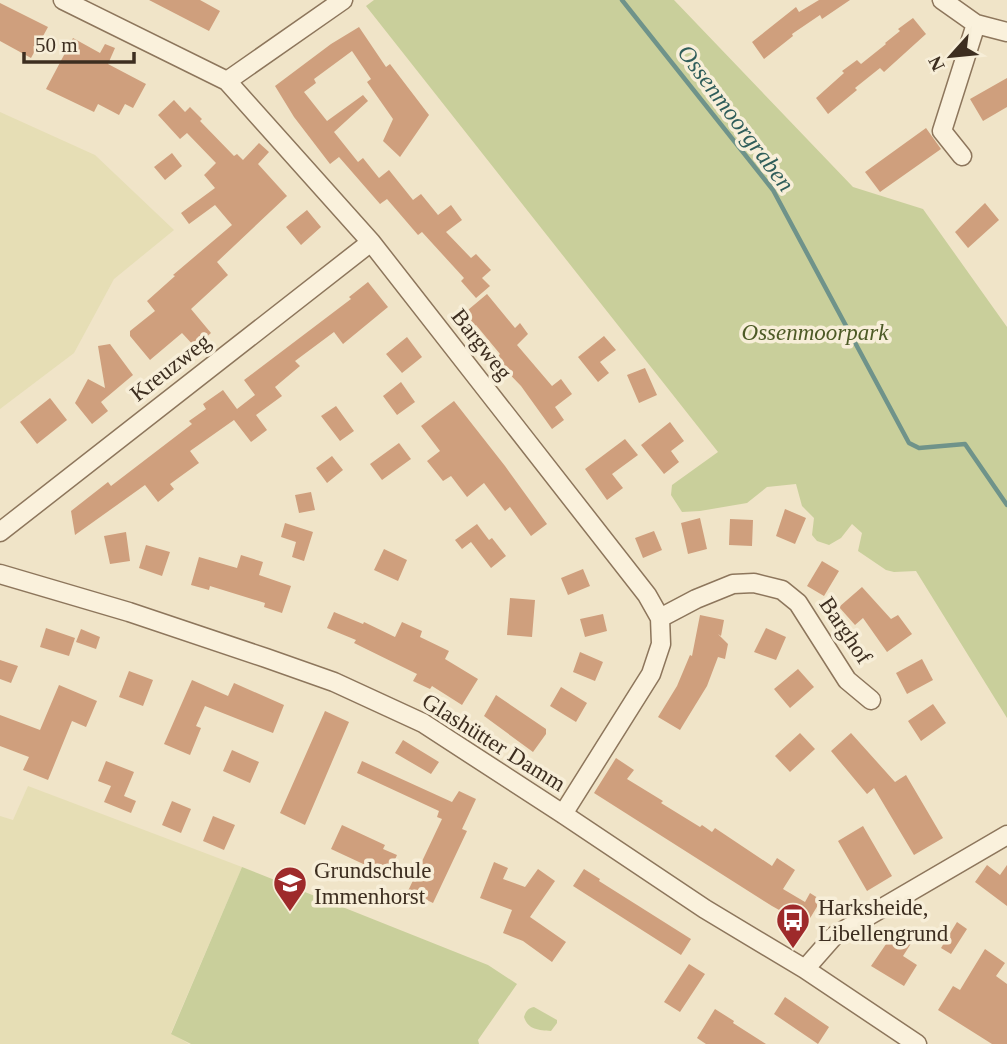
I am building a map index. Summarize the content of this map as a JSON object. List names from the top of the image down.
{
  "streets": {
    "street": [
      "Bargweg",
      "Kreuzweg",
      "Barghof",
      "Glashütter Damm"
    ]
  },
  "crossings": [
    ["Bargweg", "Kreuzweg"],
    ["Bargweg", "Barghof"]
  ],
  "water": ["Ossenmoorgraben"],
  "parks": ["Ossenmoorpark"],
  "places": {
    "school or university": ["Grundschule Immenhorst"],
    "bus stop": ["Harksheide, Libellengrund"]
  },
  "scale_bar": "50 m",
  "north": "bottom left"
}
